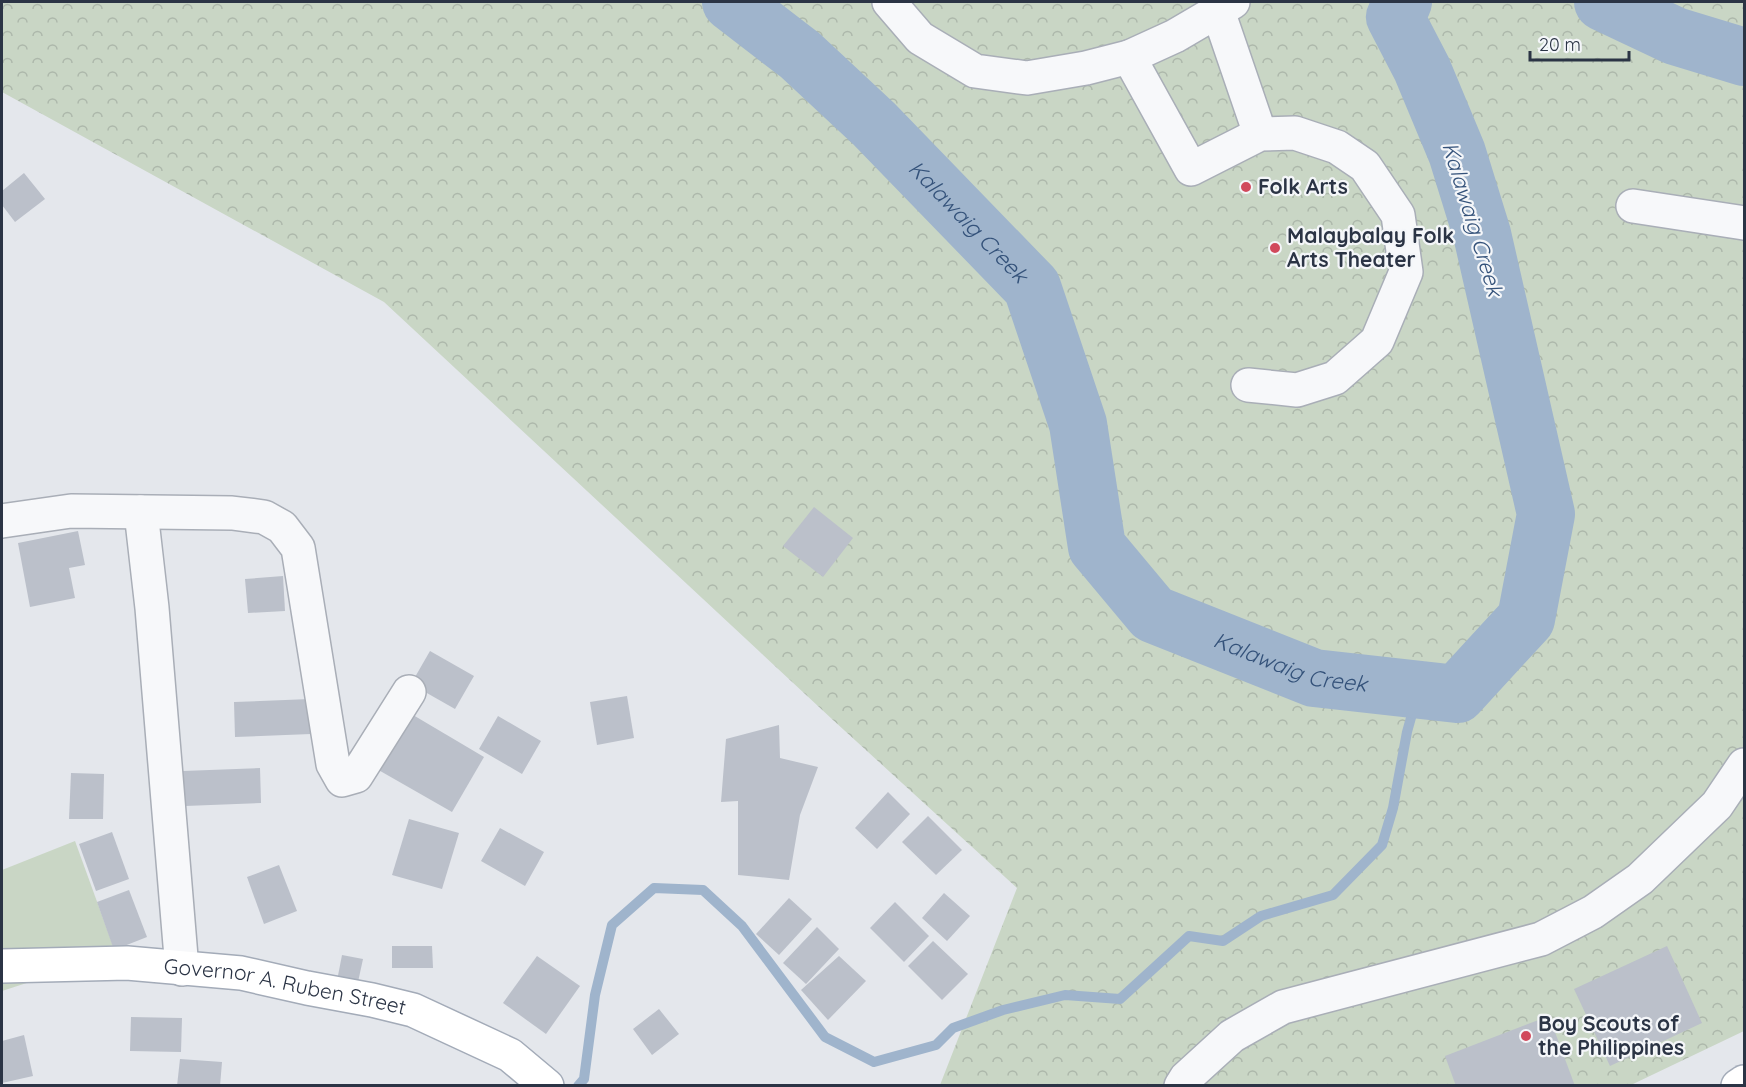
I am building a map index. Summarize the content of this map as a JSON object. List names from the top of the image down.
{
  "streets": {
    "main road": ["Governor A. Ruben Street"]
  },
  "water": ["Kalawaig Creek"],
  "places": ["Folk Arts", "Malaybalay Folk Arts Theater", "Boy Scouts of the Philippines"],
  "scale_bar": "20 m"
}
